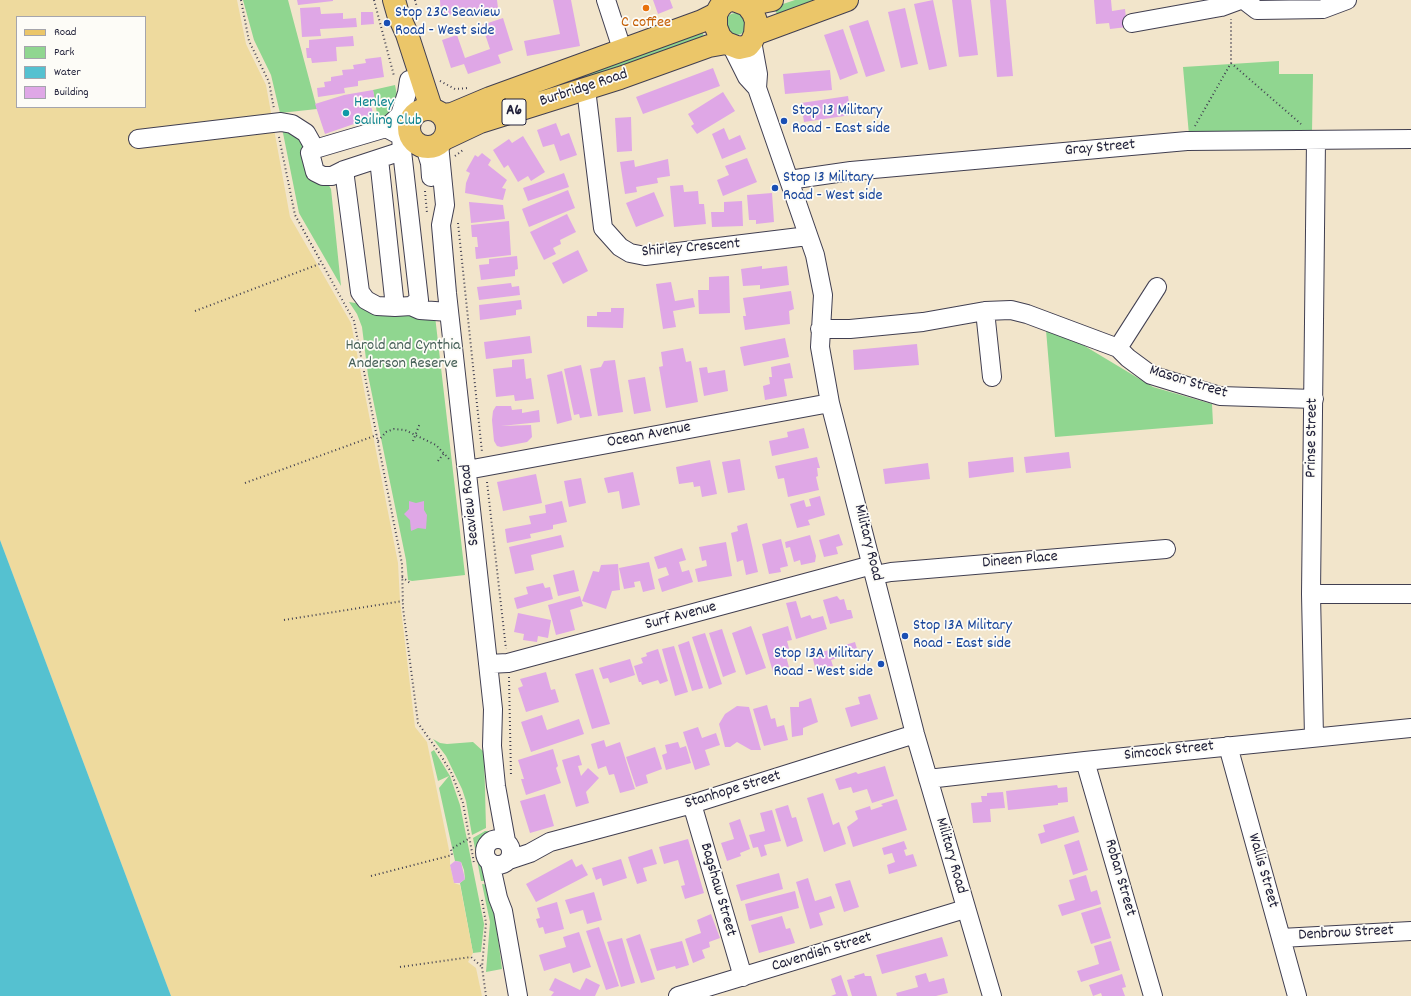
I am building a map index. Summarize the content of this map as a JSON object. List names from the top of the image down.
{
  "streets": {
    "main road": ["Burbridge Road", "A6"],
    "street": [
      "Gray Street",
      "Shirley Crescent",
      "Mason Street",
      "Ocean Avenue",
      "Prinse Street",
      "Seaview Road",
      "Military Road",
      "Dineen Place",
      "Surf Avenue",
      "Simcock Street",
      "Stanhope Street",
      "Wallis Street",
      "Roban Street",
      "Bagshaw Street",
      "Denbrow Street",
      "Cavendish Street"
    ]
  },
  "crossings": [
    ["Burbridge Road", "Shirley Crescent"],
    ["Burbridge Road", "Seaview Road"],
    ["Burbridge Road", "Military Road"],
    ["Gray Street", "Prinse Street"],
    ["Gray Street", "Military Road"],
    ["Shirley Crescent", "Military Road"],
    ["Mason Street", "Prinse Street"],
    ["Mason Street", "Military Road"],
    ["Ocean Avenue", "Seaview Road"],
    ["Ocean Avenue", "Military Road"],
    ["Prinse Street", "Simcock Street"],
    ["Seaview Road", "Surf Avenue"],
    ["Seaview Road", "Stanhope Street"],
    ["Military Road", "Dineen Place"],
    ["Military Road", "Surf Avenue"],
    ["Military Road", "Simcock Street"],
    ["Military Road", "Stanhope Street"],
    ["Military Road", "Cavendish Street"],
    ["Dineen Place", "Surf Avenue"],
    ["Simcock Street", "Wallis Street"],
    ["Simcock Street", "Roban Street"],
    ["Stanhope Street", "Bagshaw Street"],
    ["Wallis Street", "Denbrow Street"],
    ["Bagshaw Street", "Cavendish Street"]
  ],
  "parks": ["Harold and Cynthia Anderson Reserve"],
  "places": [
    "C coffee",
    "Stop 23C Seaview Road - West side",
    "Henley Sailing Club",
    "Stop 13 Military Road - East side",
    "Stop 13 Military Road - West side",
    "Stop 13A Military Road - East side",
    "Stop 13A Military Road - West side"
  ],
  "legend": [
    "Road",
    "Park",
    "Water",
    "Building"
  ]
}
